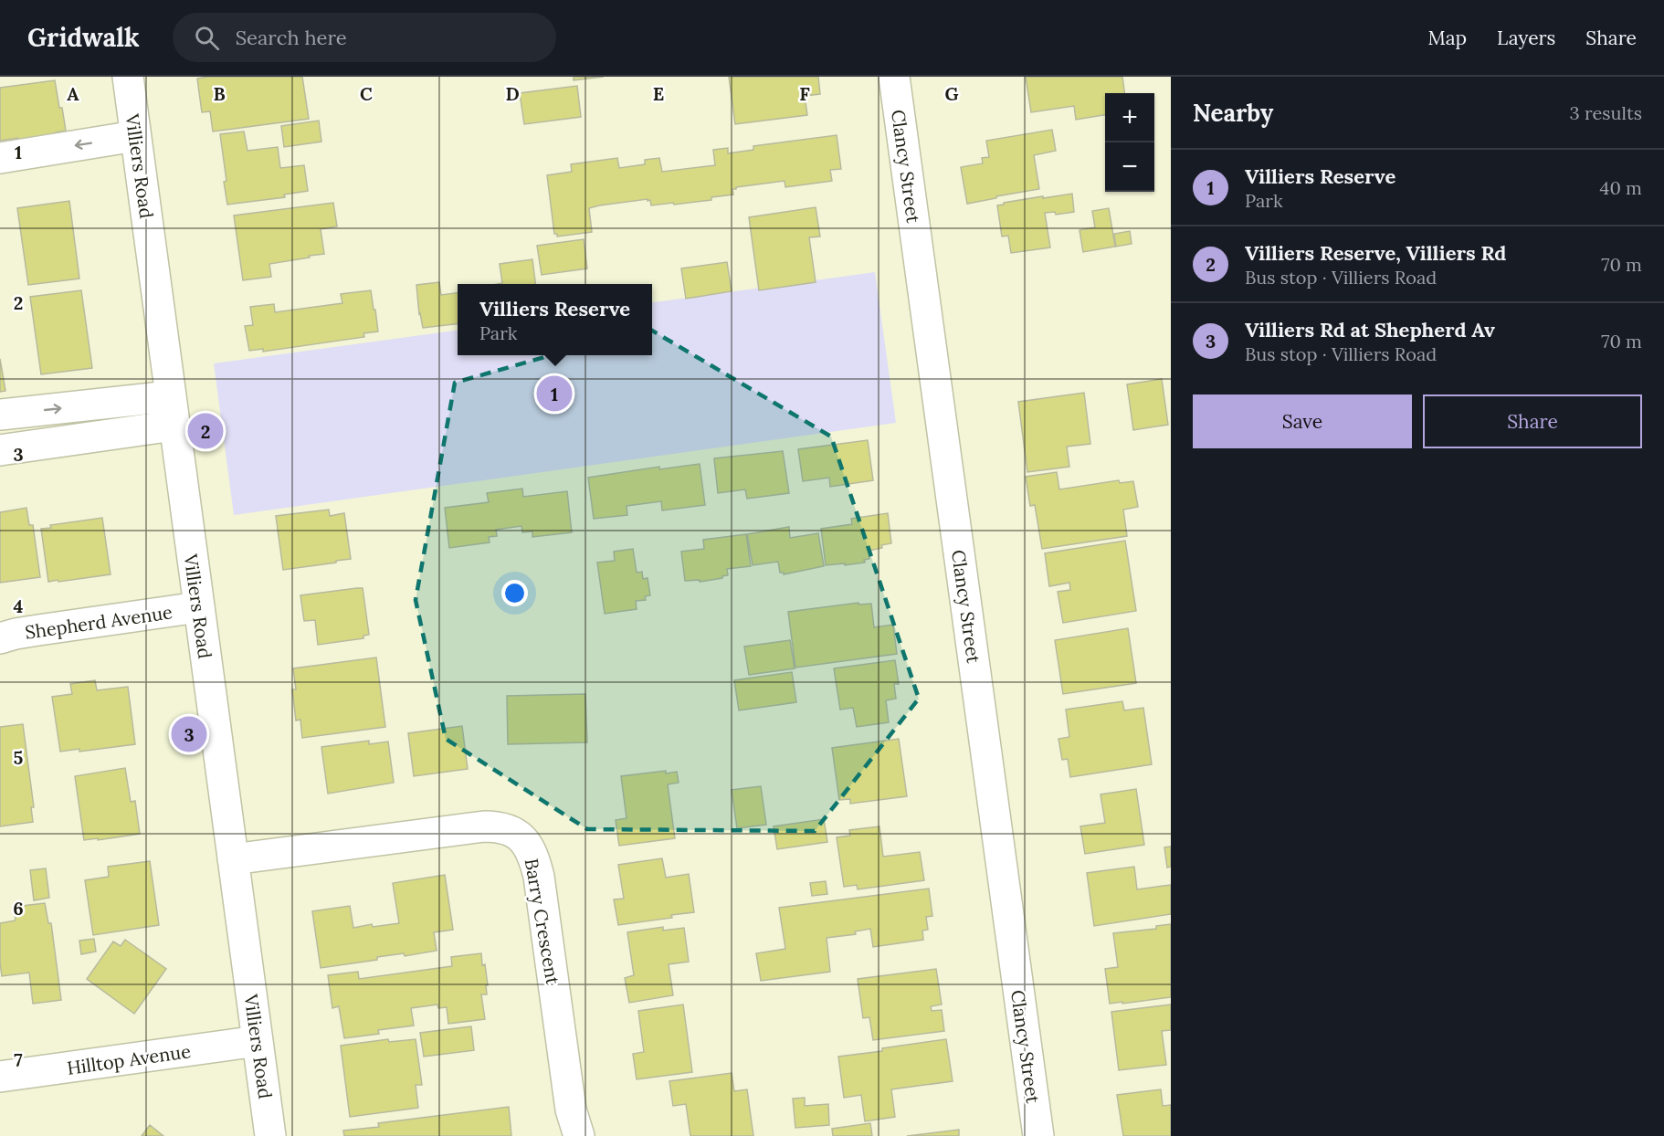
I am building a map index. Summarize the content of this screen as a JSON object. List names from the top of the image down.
{
  "streets": {
    "street": [
      "Villiers Road",
      "Clancy Street",
      "Shepherd Avenue",
      "Barry Crescent",
      "Hilltop Avenue"
    ]
  },
  "crossings": [
    ["Villiers Road", "Shepherd Avenue"],
    ["Villiers Road", "Barry Crescent"],
    ["Villiers Road", "Hilltop Avenue"]
  ],
  "page": {
    "header": "Gridwalk",
    "search": "Search here",
    "nav": ["Map", "Layers", "Share"],
    "heading": ["Nearby", "3 results"],
    "map_buttons": ["+", "−"],
    "list": [
      {
        "mark": "1",
        "name": "Villiers Reserve",
        "note": "Park",
        "value": "40 m"
      },
      {
        "mark": "2",
        "name": "Villiers Reserve, Villiers Rd",
        "note": "Bus stop · Villiers Road",
        "value": "70 m"
      },
      {
        "mark": "3",
        "name": "Villiers Rd at Shepherd Av",
        "note": "Bus stop · Villiers Road",
        "value": "70 m"
      }
    ],
    "popup": ["Villiers Reserve", "Park"],
    "pins": ["1", "2", "3"],
    "buttons": ["Save", "Share"]
  },
  "grid": {
    "columns": [
      "A",
      "B",
      "C",
      "D",
      "E",
      "F",
      "G"
    ],
    "rows": [
      "1",
      "2",
      "3",
      "4",
      "5",
      "6",
      "7"
    ]
  }
}
